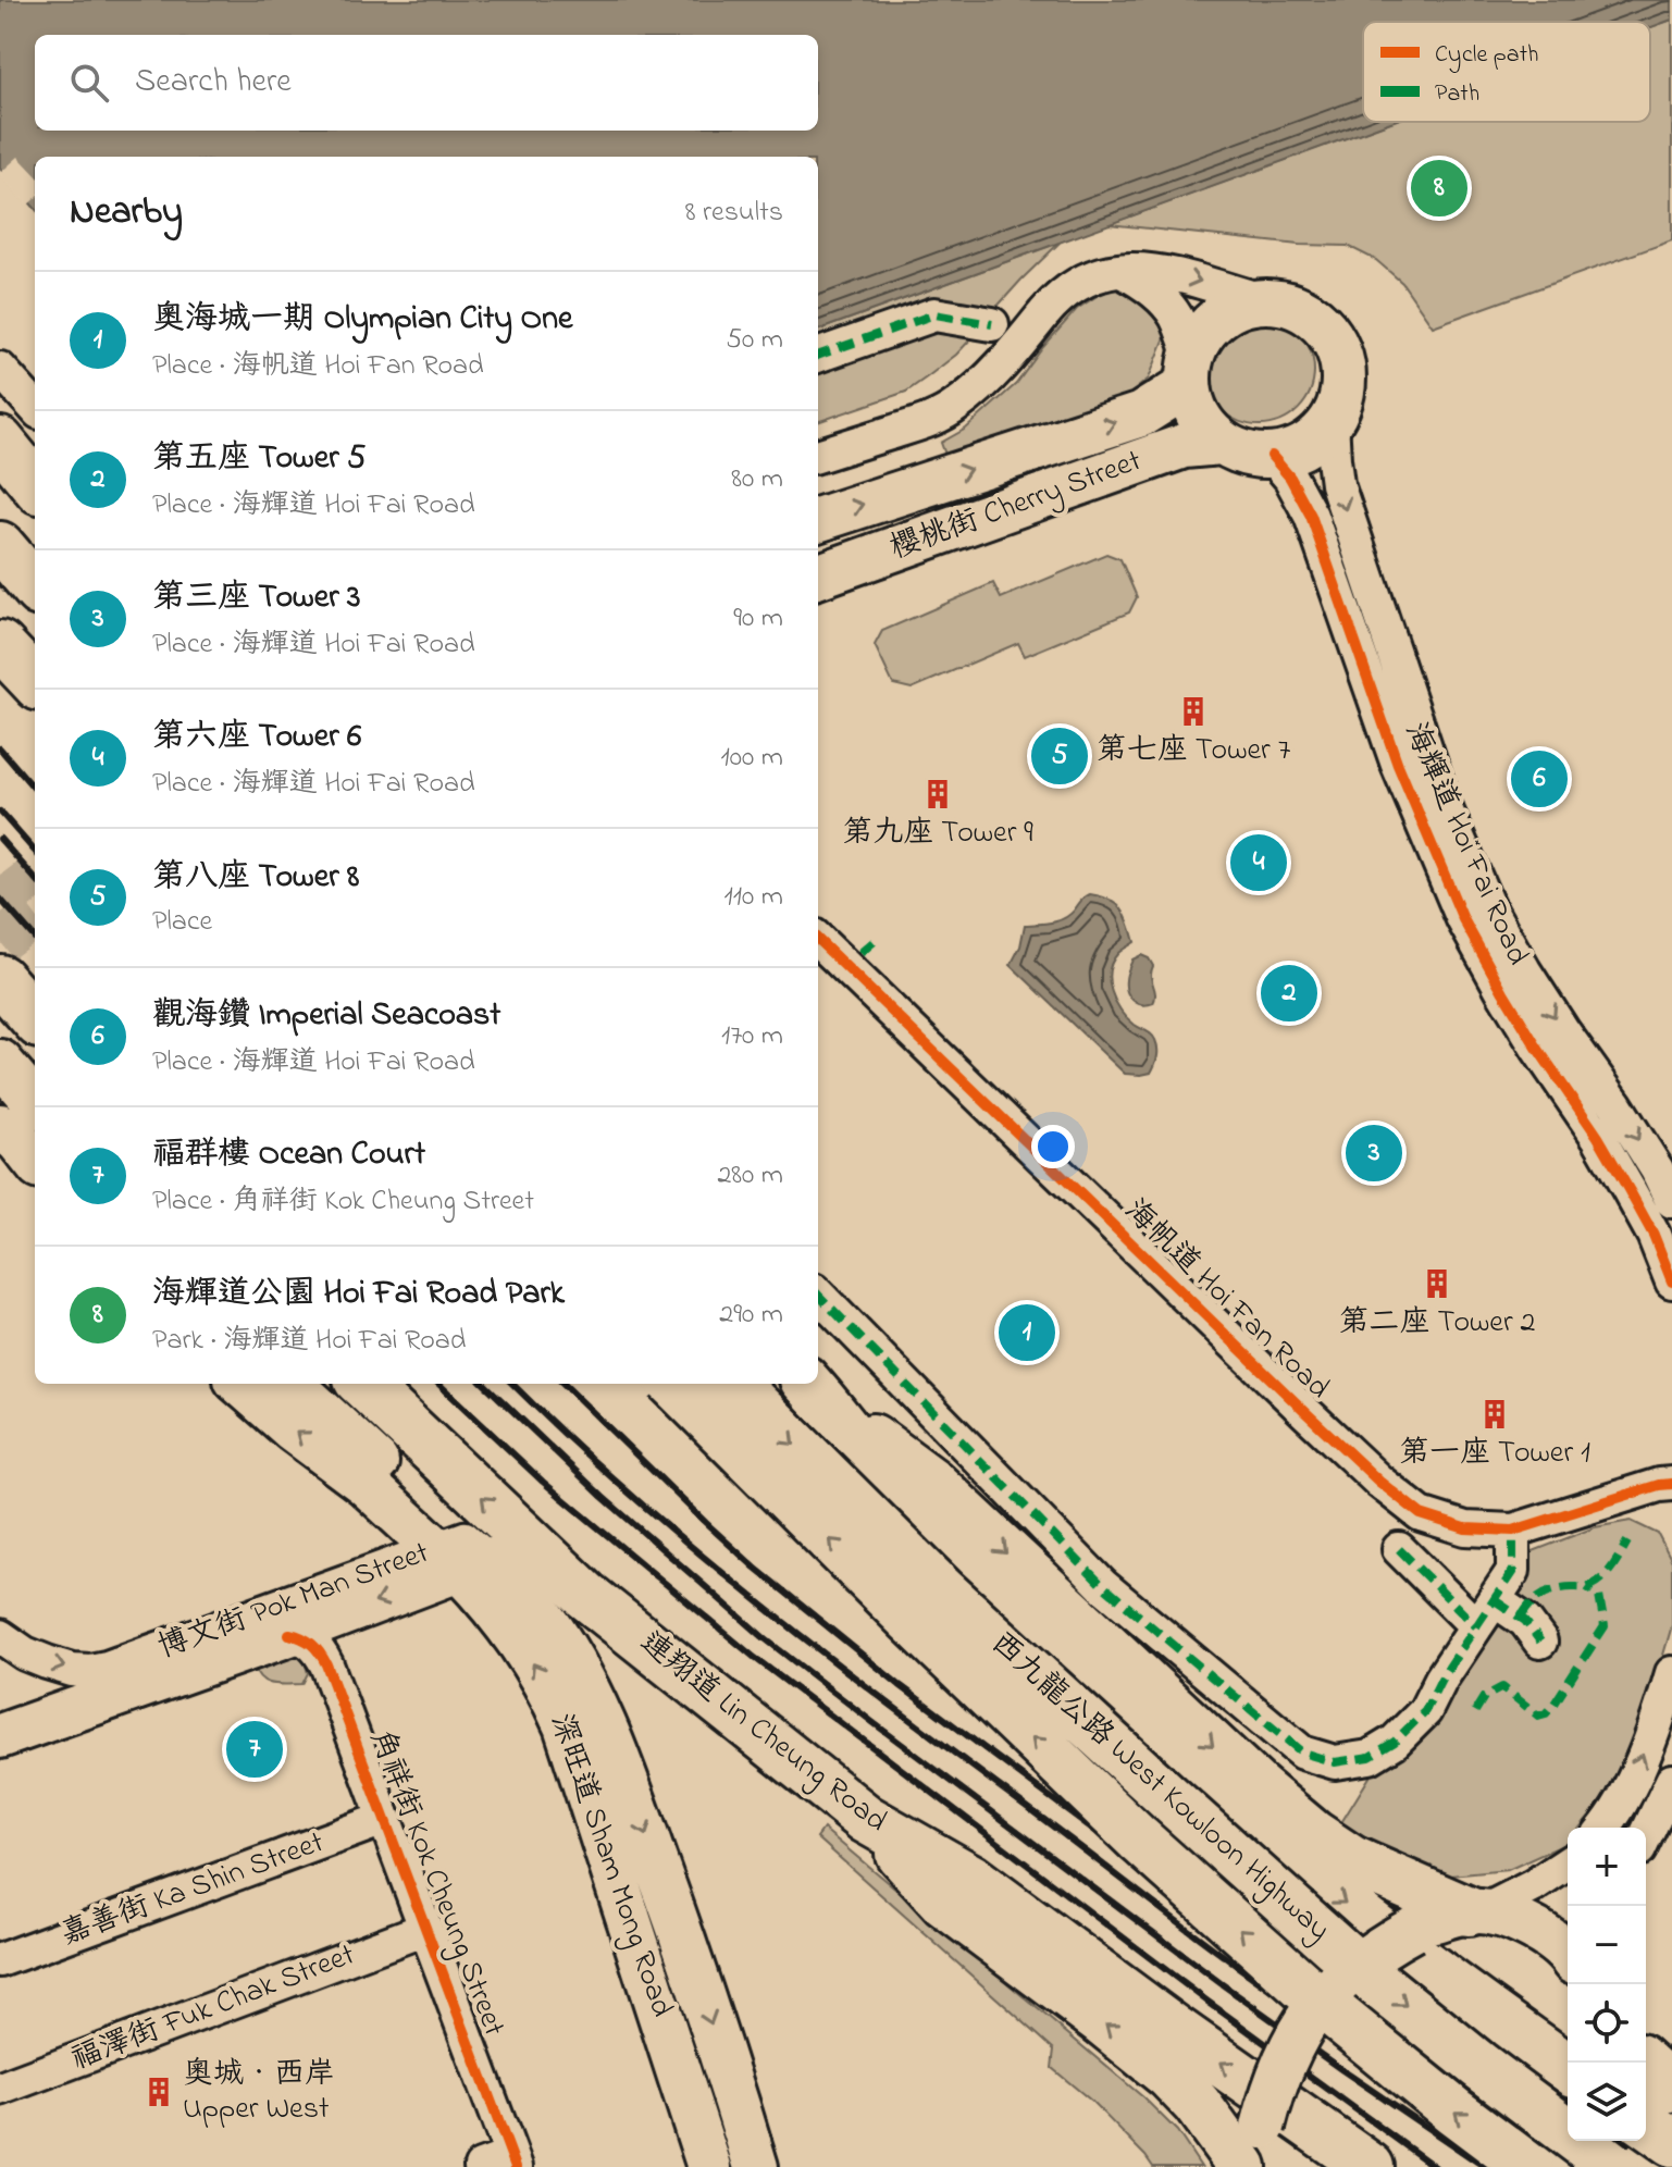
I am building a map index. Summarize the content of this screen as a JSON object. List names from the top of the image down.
{
  "streets": {
    "highway": ["連翔道 Lin Cheung Road", "西九龍公路 West Kowloon Highway"],
    "main road": ["櫻桃街 Cherry Street", "博文街 Pok Man Street", "深旺道 Sham Mong Road"],
    "street": [
      "海輝道 Hoi Fai Road",
      "海帆道 Hoi Fan Road",
      "角祥街 Kok Cheung Street",
      "嘉善街 Ka Shin Street",
      "福澤街 Fuk Chak Street"
    ]
  },
  "crossings": [
    ["櫻桃街 Cherry Street", "海輝道 Hoi Fai Road"],
    ["博文街 Pok Man Street", "深旺道 Sham Mong Road"],
    ["博文街 Pok Man Street", "角祥街 Kok Cheung Street"],
    ["角祥街 Kok Cheung Street", "嘉善街 Ka Shin Street"],
    ["角祥街 Kok Cheung Street", "福澤街 Fuk Chak Street"]
  ],
  "places": {
    "building": [
      "第七座 Tower 7",
      "第九座 Tower 9",
      "第二座 Tower 2",
      "第一座 Tower 1",
      "奧城．西岸 Upper West"
    ]
  },
  "legend": ["Cycle path", "Path"],
  "page": {
    "search": "Search here",
    "pins": [
      "8",
      "5",
      "6",
      "4",
      "2",
      "3",
      "1",
      "7"
    ],
    "heading": ["Nearby", "8 results"],
    "list": [
      {
        "mark": "1",
        "name": "奧海城一期 Olympian City One",
        "note": "Place · 海帆道 Hoi Fan Road",
        "value": "50 m"
      },
      {
        "mark": "2",
        "name": "第五座 Tower 5",
        "note": "Place · 海輝道 Hoi Fai Road",
        "value": "80 m"
      },
      {
        "mark": "3",
        "name": "第三座 Tower 3",
        "note": "Place · 海輝道 Hoi Fai Road",
        "value": "90 m"
      },
      {
        "mark": "4",
        "name": "第六座 Tower 6",
        "note": "Place · 海輝道 Hoi Fai Road",
        "value": "100 m"
      },
      {
        "mark": "5",
        "name": "第八座 Tower 8",
        "note": "Place",
        "value": "110 m"
      },
      {
        "mark": "6",
        "name": "觀海鑽 Imperial Seacoast",
        "note": "Place · 海輝道 Hoi Fai Road",
        "value": "170 m"
      },
      {
        "mark": "7",
        "name": "福群樓 Ocean Court",
        "note": "Place · 角祥街 Kok Cheung Street",
        "value": "280 m"
      },
      {
        "mark": "8",
        "name": "海輝道公園 Hoi Fai Road Park",
        "note": "Park · 海輝道 Hoi Fai Road",
        "value": "290 m"
      }
    ],
    "map_buttons": ["+", "−"]
  }
}
